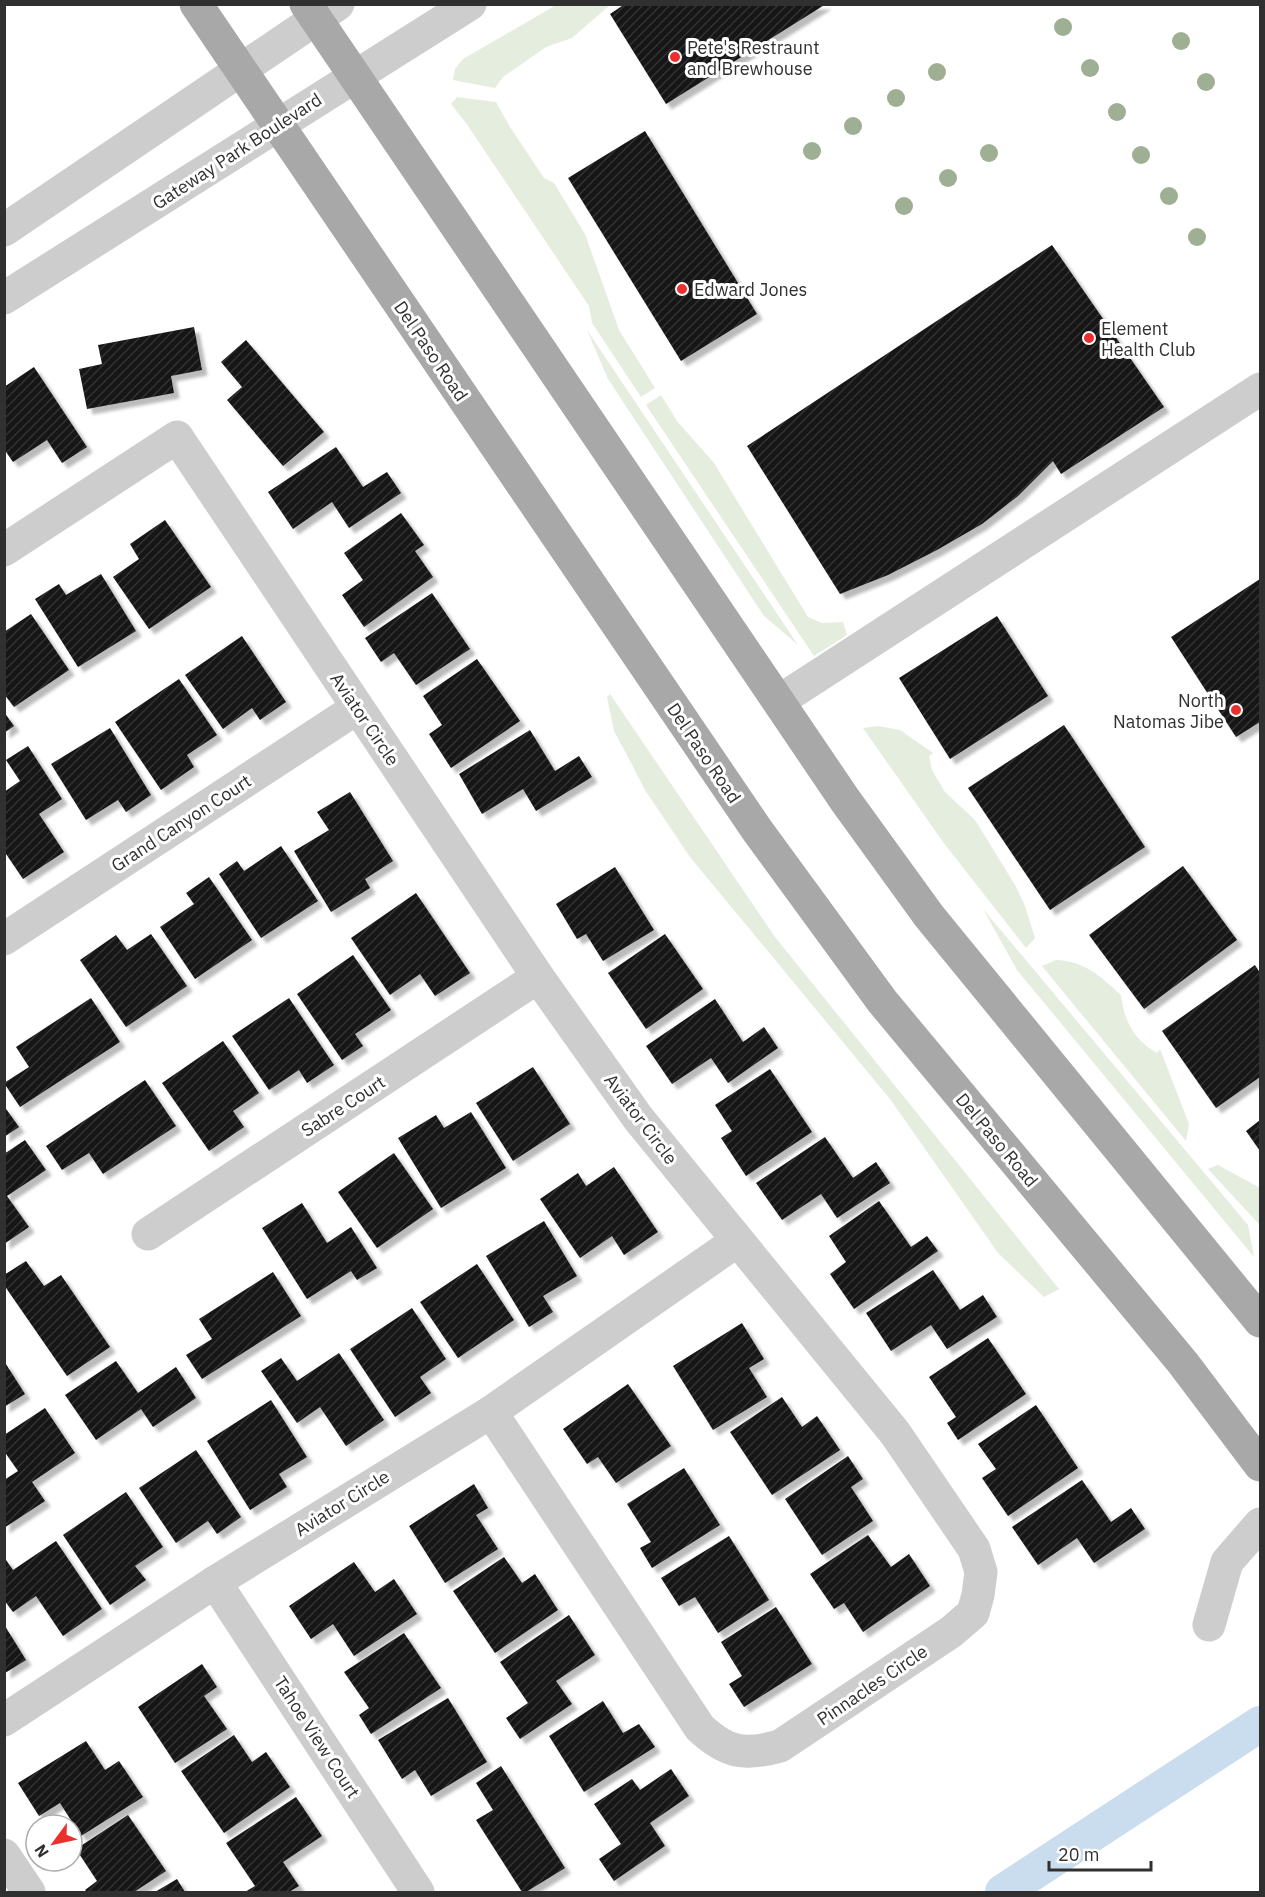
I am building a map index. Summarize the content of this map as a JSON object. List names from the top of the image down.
{
  "streets": {
    "main road": ["Del Paso Road"],
    "street": [
      "Gateway Park Boulevard",
      "Aviator Circle",
      "Grand Canyon Court",
      "Sabre Court",
      "Pinnacles Circle",
      "Tahoe View Court"
    ]
  },
  "crossings": [
    ["Gateway Park Boulevard", "Del Paso Road"],
    ["Aviator Circle", "Grand Canyon Court"],
    ["Aviator Circle", "Sabre Court"],
    ["Aviator Circle", "Pinnacles Circle"],
    ["Aviator Circle", "Tahoe View Court"]
  ],
  "places": [
    "Pete's Restraunt and Brewhouse",
    "Edward Jones",
    "Element Health Club",
    "North Natomas Jibe"
  ],
  "scale_bar": "20 m",
  "north": "bottom left"
}
